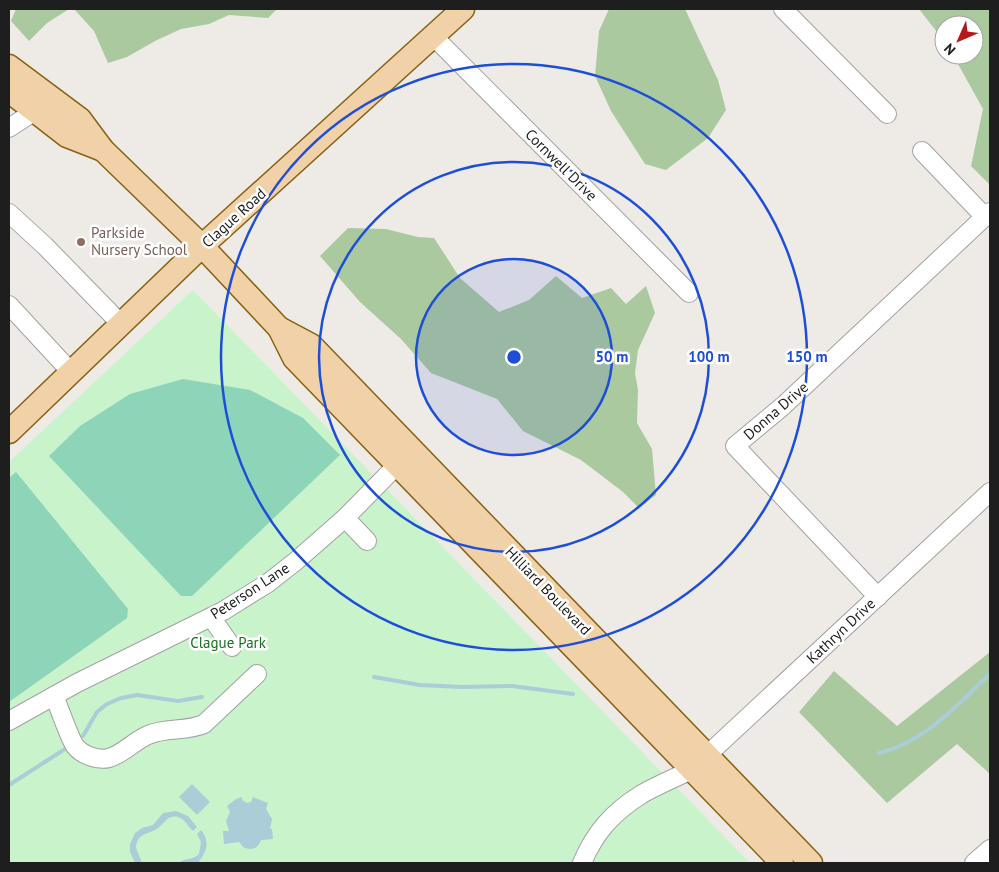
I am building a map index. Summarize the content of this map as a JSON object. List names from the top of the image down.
{
  "streets": {
    "main road": ["Clague Road", "Hilliard Boulevard"],
    "street": [
      "Cornwell Drive",
      "Donna Drive",
      "Peterson Lane",
      "Kathryn Drive"
    ]
  },
  "crossings": [
    ["Cornwell Drive", "Clague Road"],
    ["Clague Road", "Hilliard Boulevard"],
    ["Donna Drive", "Kathryn Drive"],
    ["Peterson Lane", "Hilliard Boulevard"],
    ["Hilliard Boulevard", "Kathryn Drive"]
  ],
  "parks": ["Clague Park"],
  "places": ["Parkside Nursery School"],
  "north": "bottom left",
  "rings": ["50 m", "100 m", "150 m"]
}
